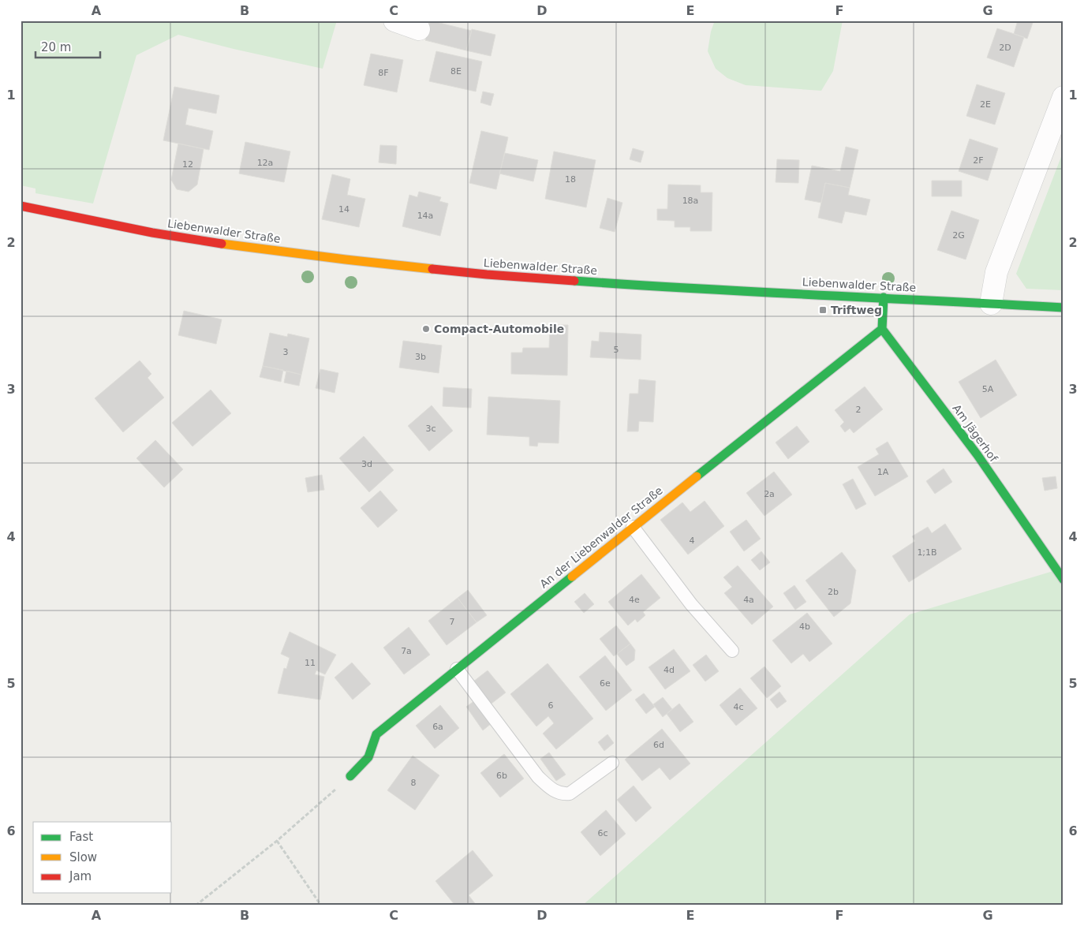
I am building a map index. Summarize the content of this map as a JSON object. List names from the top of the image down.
{
  "streets": {
    "main road": ["Liebenwalder Straße", "Am Jägerhof", "An der Liebenwalder Straße"]
  },
  "crossings": [
    ["Am Jägerhof", "An der Liebenwalder Straße"]
  ],
  "places": {
    "transit": ["Triftweg"],
    "other": ["Compact-Automobile"]
  },
  "house_numbers": [
    "2D",
    "8E",
    "8F",
    "2E",
    "2F",
    "12a",
    "12",
    "18",
    "18a",
    "14",
    "14a",
    "2G",
    "5",
    "3",
    "3b",
    "5A",
    "2",
    "3c",
    "3d",
    "1A",
    "2a",
    "4",
    "1;1B",
    "2b",
    "4e",
    "4a",
    "7",
    "4b",
    "7a",
    "11",
    "4d",
    "6e",
    "6",
    "4c",
    "6a",
    "6d",
    "6b",
    "8",
    "6c"
  ],
  "legend": ["Fast", "Slow", "Jam"],
  "scale_bar": "20 m",
  "grid": {
    "columns": [
      "A",
      "B",
      "C",
      "D",
      "E",
      "F",
      "G"
    ],
    "rows": [
      "1",
      "2",
      "3",
      "4",
      "5",
      "6"
    ]
  }
}
